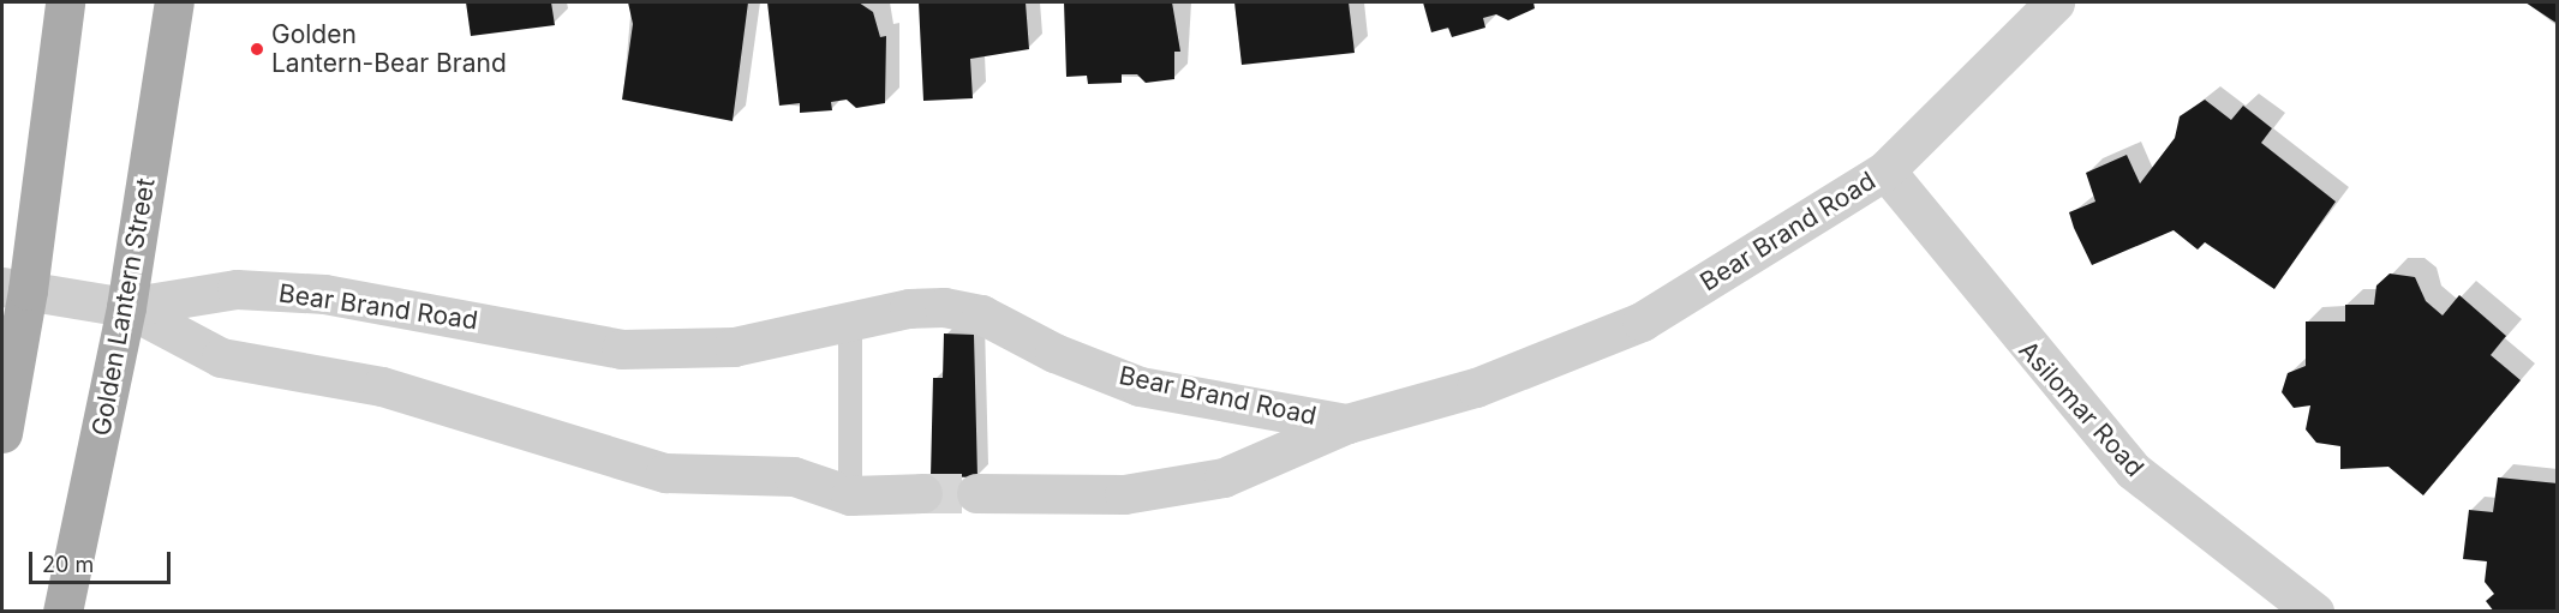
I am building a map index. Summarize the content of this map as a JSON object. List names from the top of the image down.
{
  "streets": {
    "main road": ["Golden Lantern Street"],
    "street": ["Bear Brand Road", "Asilomar Road"]
  },
  "crossings": [
    ["Bear Brand Road", "Golden Lantern Street"],
    ["Bear Brand Road", "Asilomar Road"]
  ],
  "places": ["Golden Lantern-Bear Brand"],
  "scale_bar": "20 m"
}
